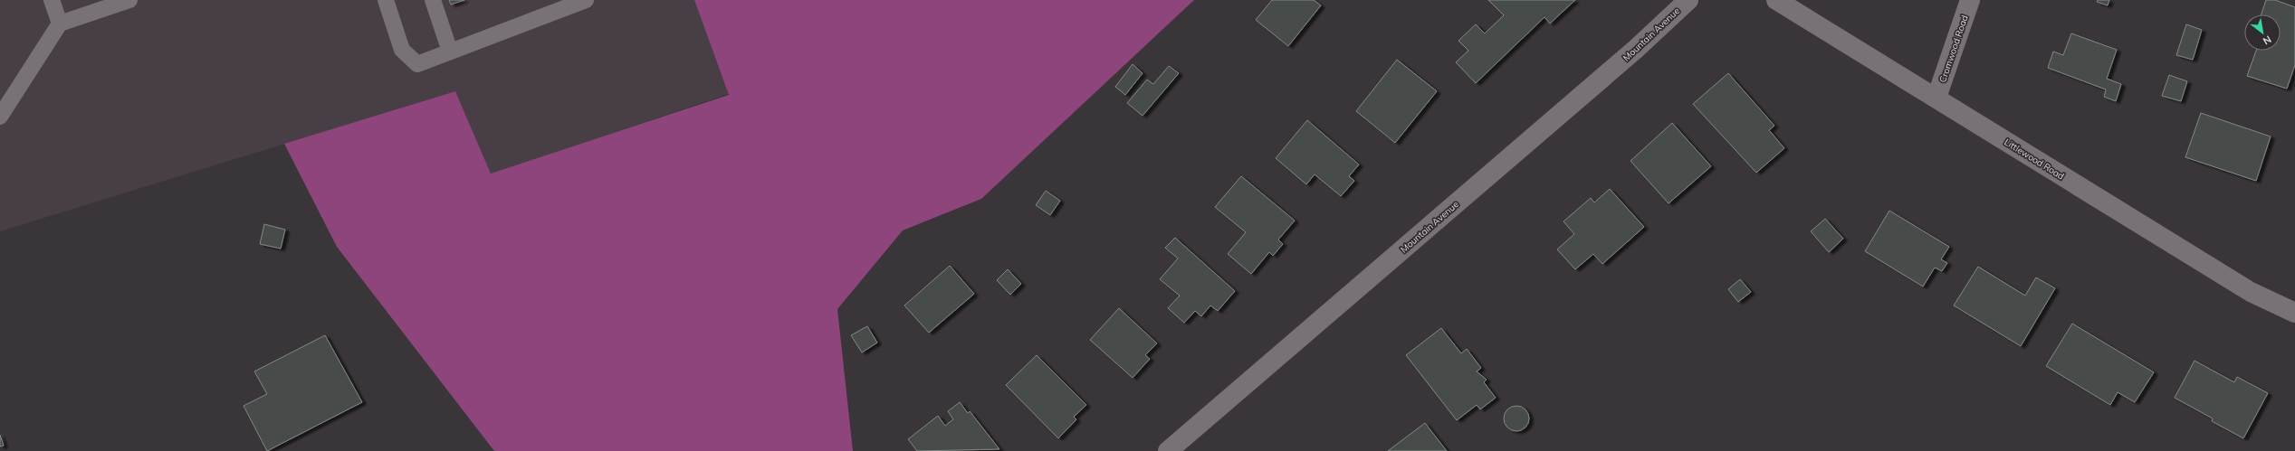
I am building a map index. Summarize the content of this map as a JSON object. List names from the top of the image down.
{
  "streets": {
    "street": ["Mountain Avenue", "Cromwood Road", "Littlewood Road"]
  },
  "crossings": [
    ["Cromwood Road", "Littlewood Road"]
  ],
  "north": "bottom right"
}
